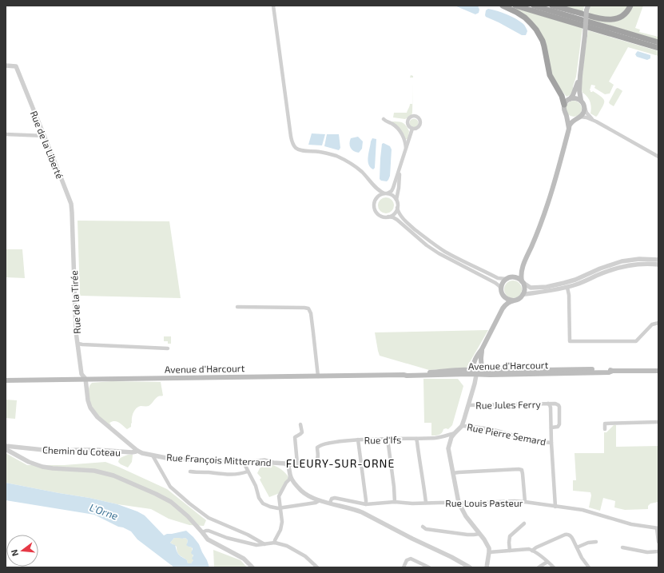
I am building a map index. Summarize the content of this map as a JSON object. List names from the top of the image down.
{
  "streets": {
    "main road": ["Avenue d'Harcourt"],
    "street": [
      "Rue de la Liberté",
      "Rue de la Tirée",
      "Rue Jules Ferry",
      "Rue Pierre Semard",
      "Rue d'Ifs",
      "Chemin du Coteau",
      "Rue François Mitterrand",
      "Rue Louis Pasteur"
    ]
  },
  "crossings": [
    ["Rue de la Liberté", "Rue de la Tirée"],
    ["Rue de la Tirée", "Avenue d'Harcourt"],
    ["Rue de la Tirée", "Rue François Mitterrand"],
    ["Avenue d'Harcourt", "Rue François Mitterrand"],
    ["Chemin du Coteau", "Rue François Mitterrand"]
  ],
  "districts": ["FLEURY-SUR-ORNE"],
  "water": ["L'Orne"],
  "north": "left"
}
